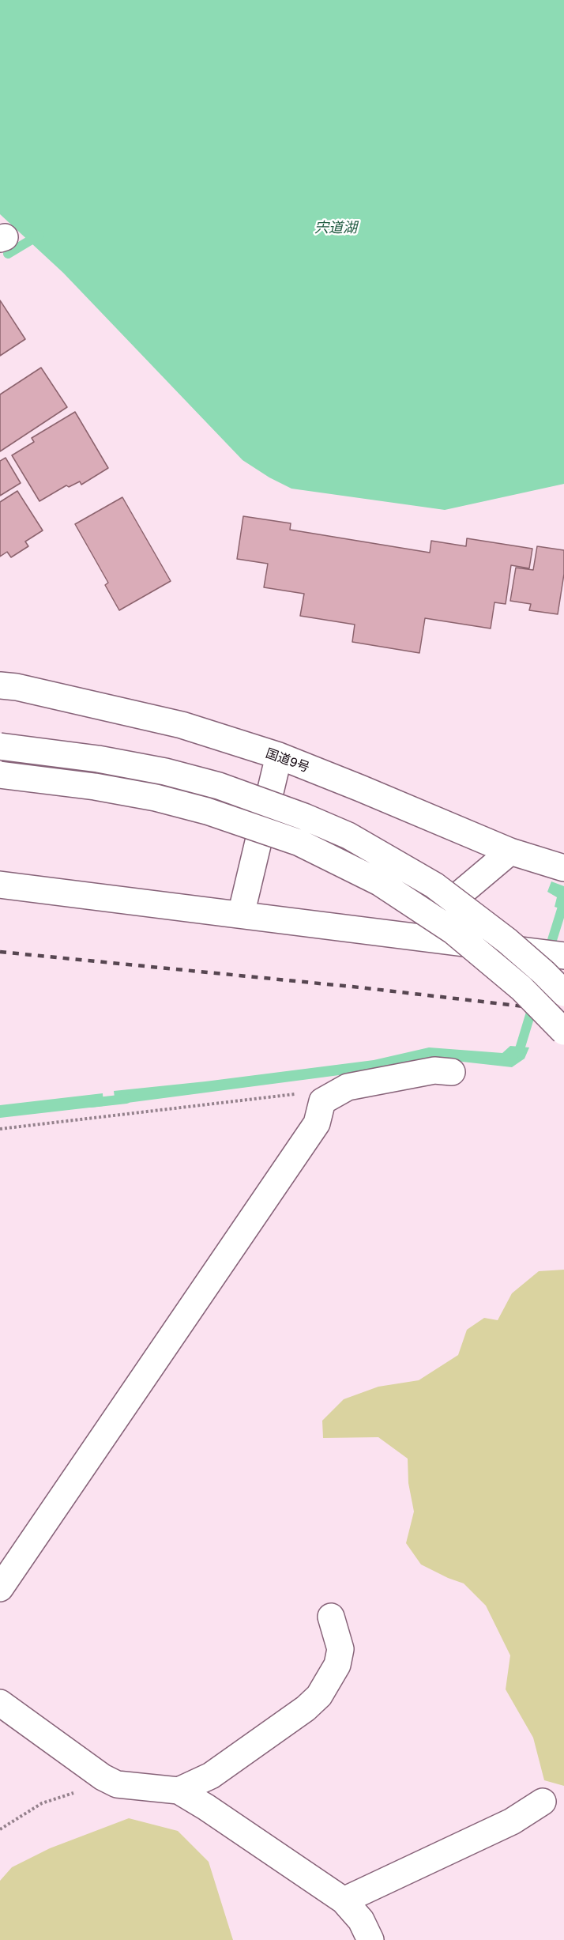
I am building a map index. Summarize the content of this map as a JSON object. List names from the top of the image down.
{
  "streets": {
    "main road": ["国道9号"]
  },
  "water": ["宍道湖"]
}
